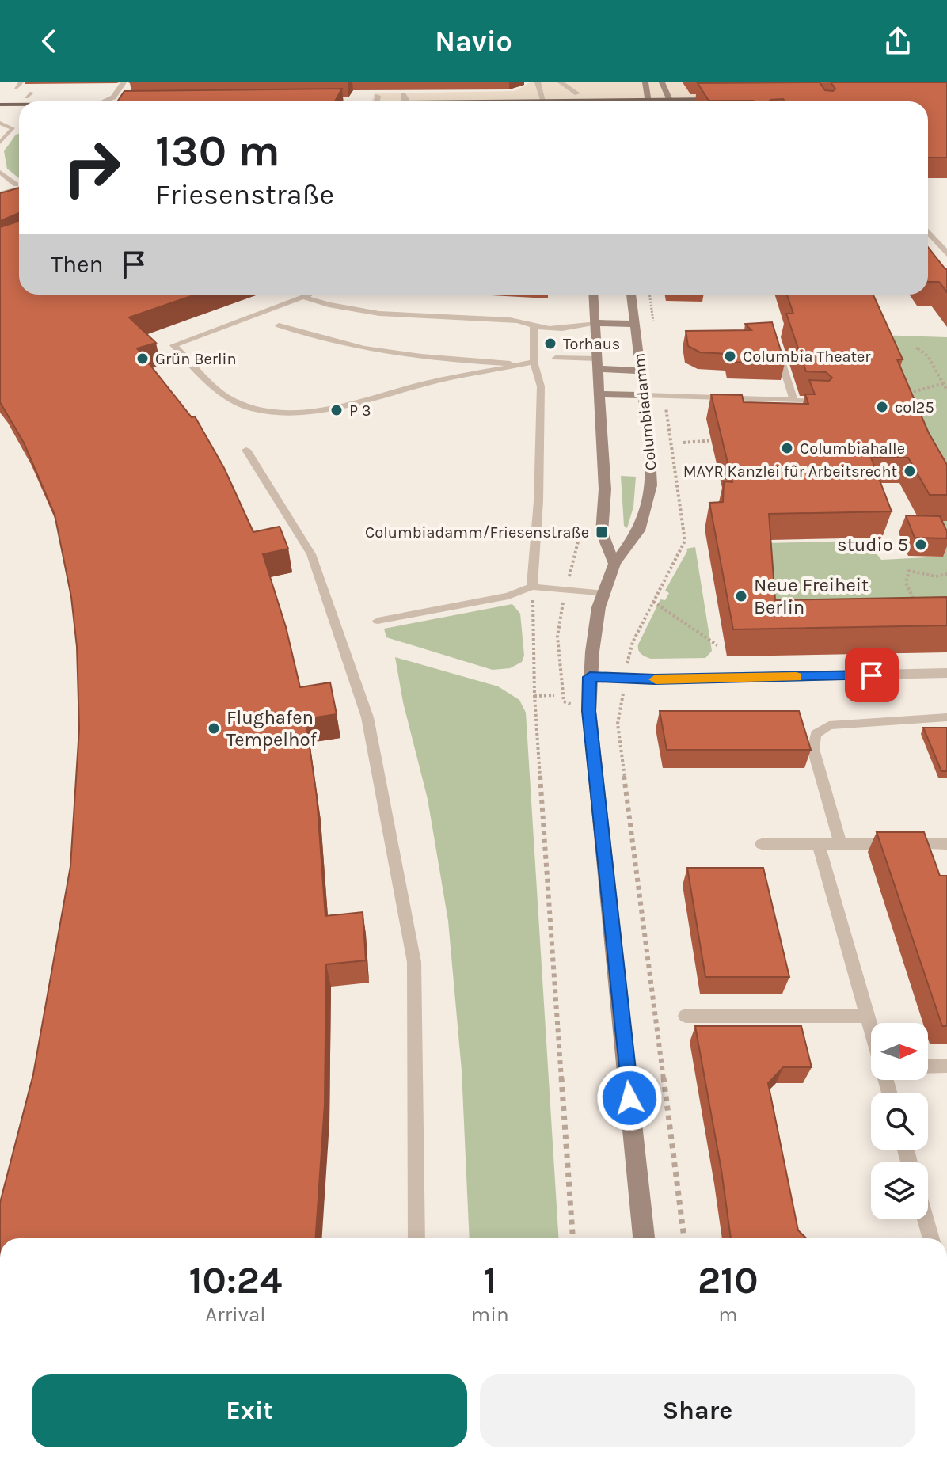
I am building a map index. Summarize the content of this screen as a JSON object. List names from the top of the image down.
{
  "streets": {
    "main road": ["Columbiadamm"]
  },
  "places": {
    "other": [
      "Torhaus",
      "Columbia Theater",
      "Grün Berlin",
      "col25",
      "P 3",
      "Columbiahalle",
      "MAYR Kanzlei für Arbeitsrecht",
      "studio 5",
      "Neue Freiheit Berlin",
      "Flughafen Tempelhof"
    ],
    "transit": ["Columbiadamm/Friesenstraße"]
  },
  "north": "right",
  "page": {
    "header": "Navio",
    "turn": ["130 m", "Friesenstraße"],
    "then": "Then",
    "eta": [
      "10:24",
      "Arrival",
      "1",
      "min",
      "210",
      "m"
    ],
    "buttons": ["Exit", "Share"]
  }
}
